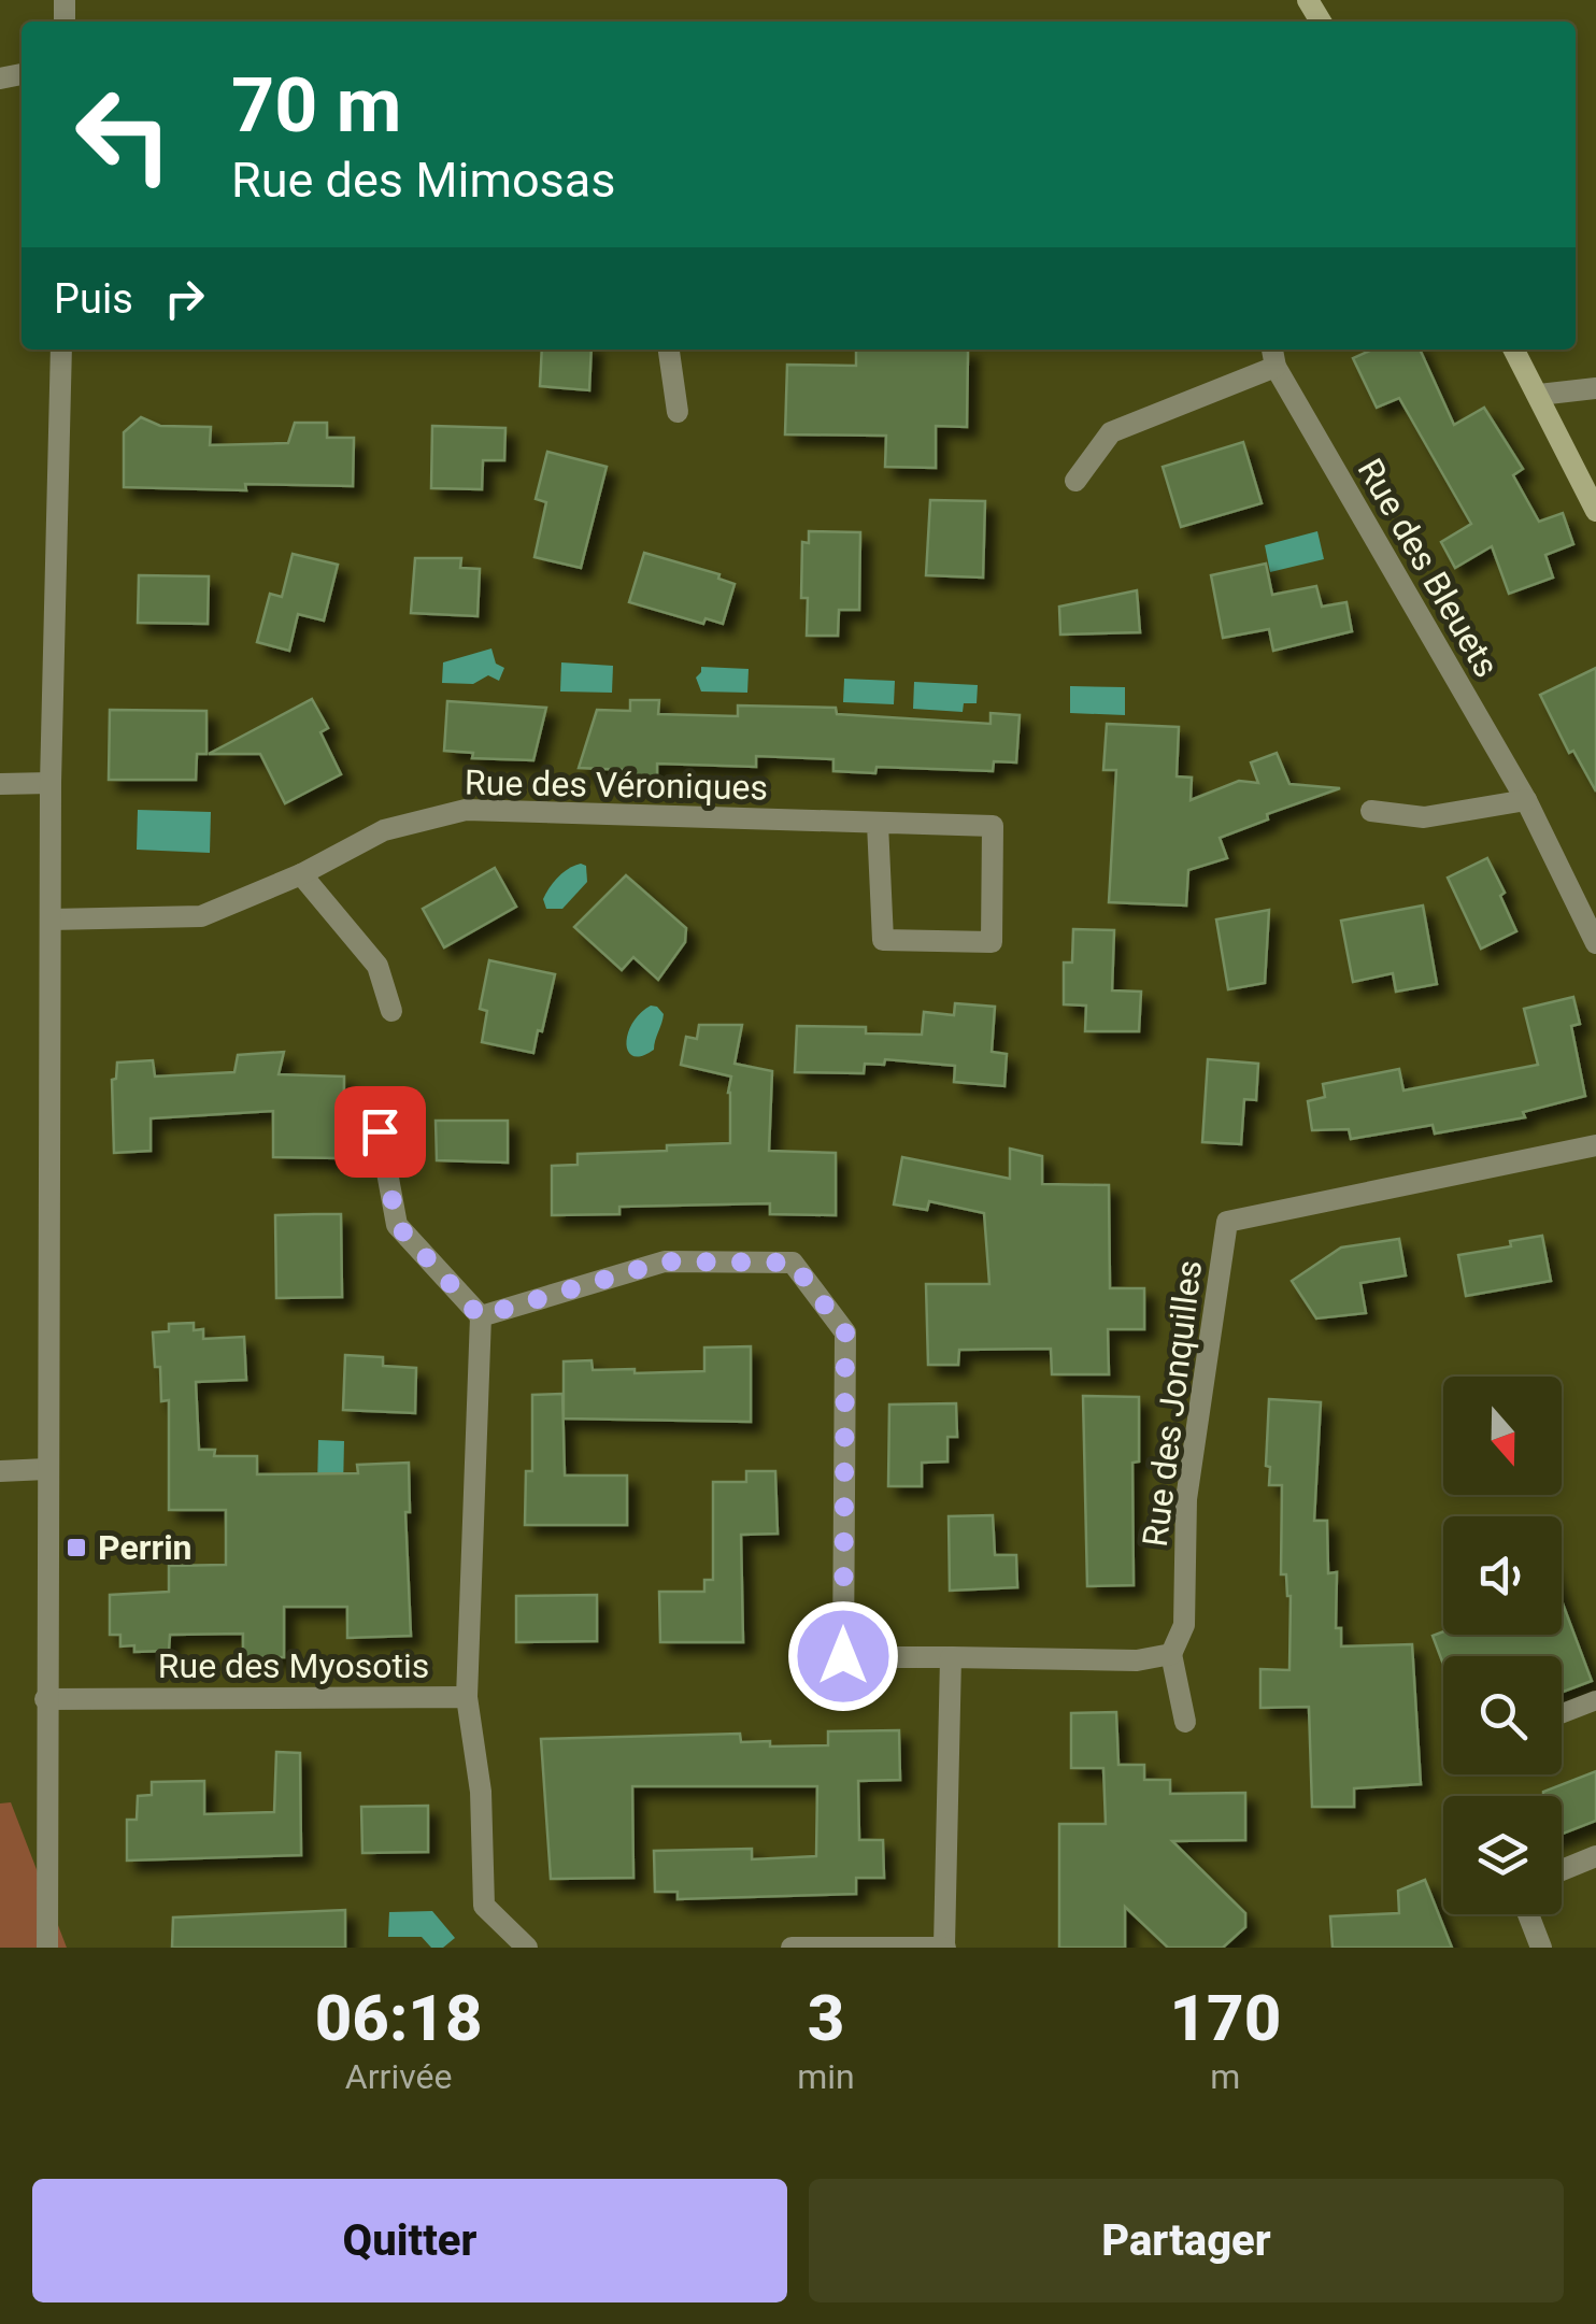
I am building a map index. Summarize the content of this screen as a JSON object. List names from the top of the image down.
{
  "streets": {
    "street": [
      "Rue des Bleuets",
      "Rue des Véroniques",
      "Rue des Jonquilles",
      "Rue des Myosotis"
    ]
  },
  "places": {
    "transit": ["Perrin"]
  },
  "north": "bottom",
  "page": {
    "turn": ["70 m", "Rue des Mimosas"],
    "then": "Puis",
    "eta": [
      "06:18",
      "Arrivée",
      "3",
      "min",
      "170",
      "m"
    ],
    "buttons": ["Quitter", "Partager"]
  }
}
